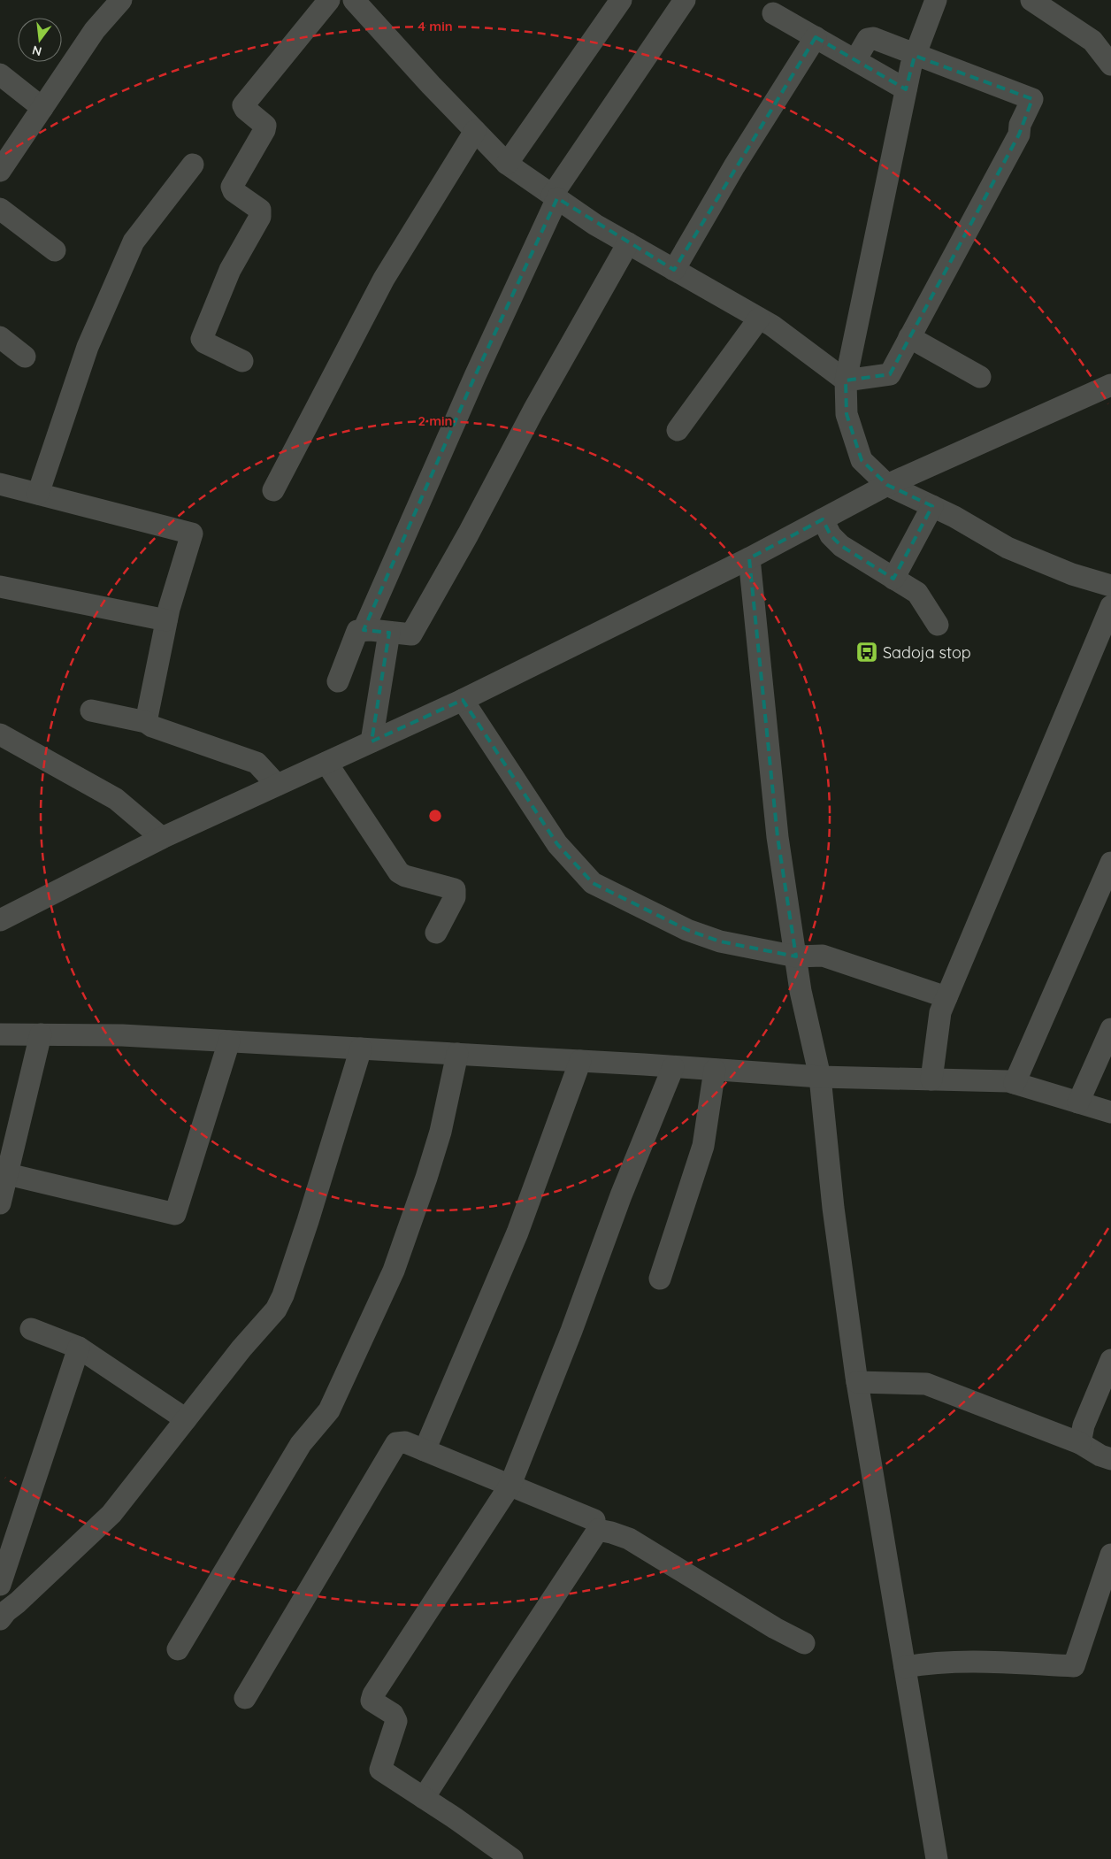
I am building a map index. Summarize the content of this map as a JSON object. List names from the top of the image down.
{
  "places": {
    "bus stop": ["Sadoja stop"]
  },
  "north": "bottom",
  "rings": ["4 min", "2 min"]
}
